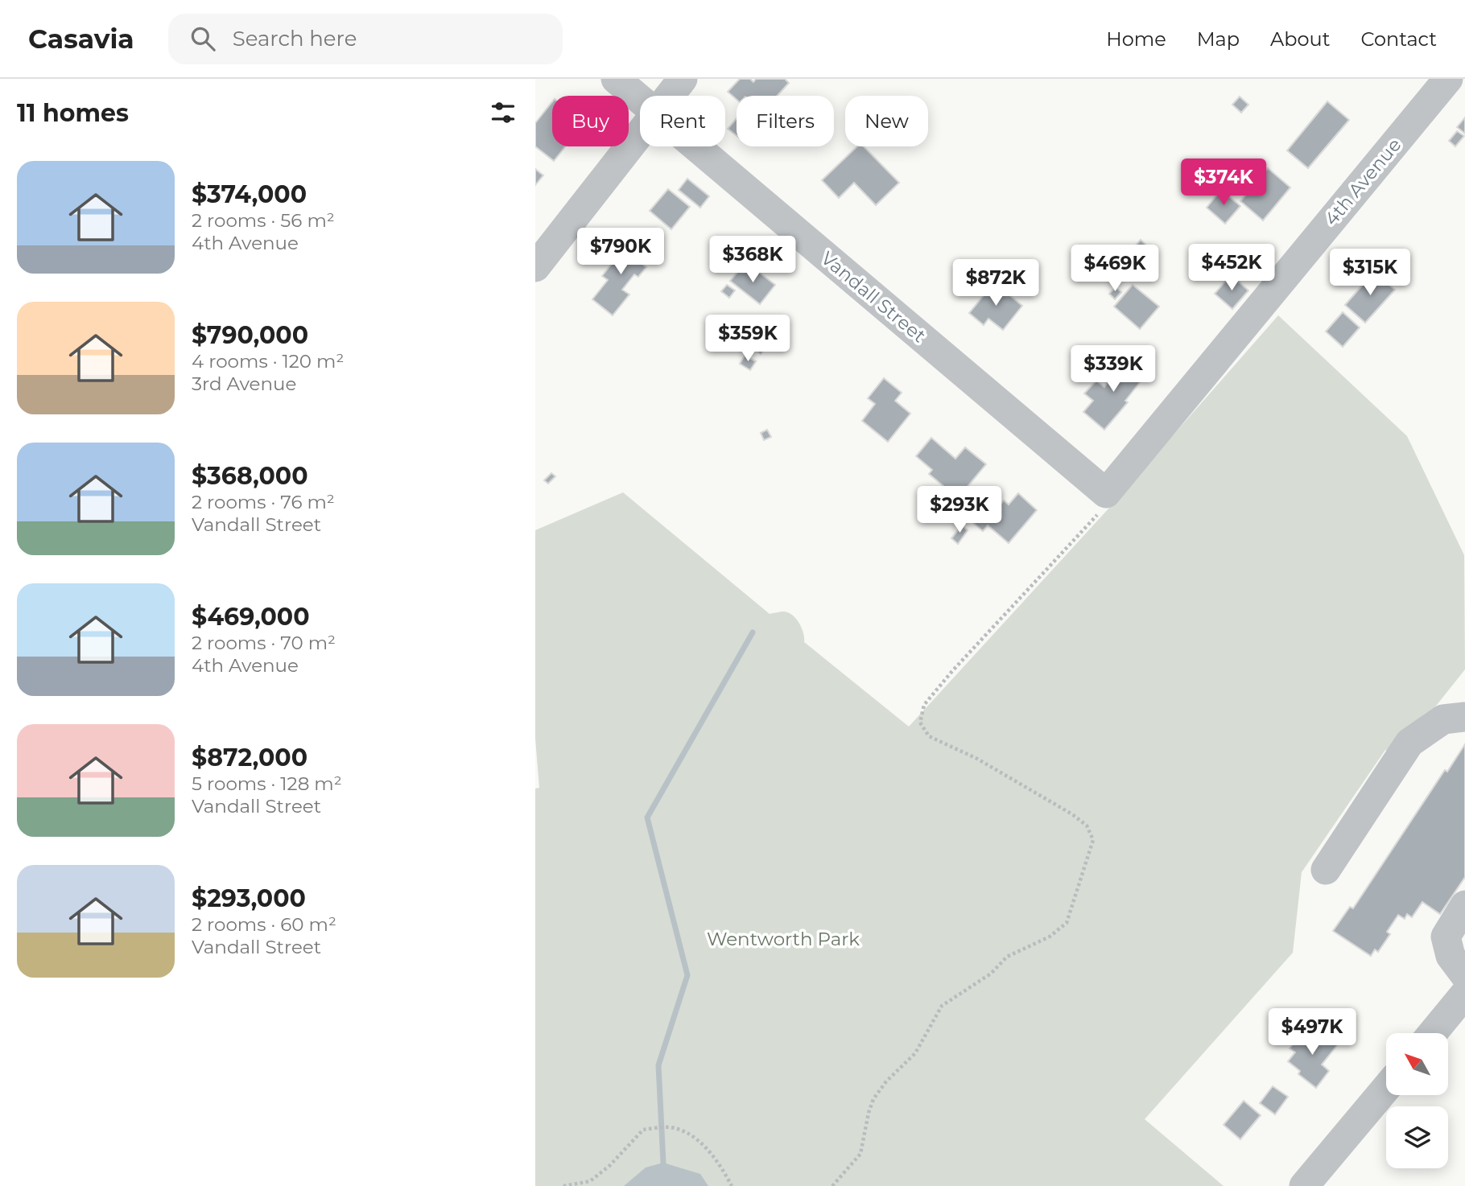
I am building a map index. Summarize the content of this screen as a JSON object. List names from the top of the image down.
{
  "streets": {
    "street": ["4th Avenue", "Vandall Street"]
  },
  "crossings": [
    ["4th Avenue", "Vandall Street"]
  ],
  "parks": ["Wentworth Park"],
  "north": "top left",
  "page": {
    "header": "Casavia",
    "search": "Search here",
    "nav": [
      "Home",
      "Map",
      "About",
      "Contact"
    ],
    "heading": "11 homes",
    "chip": [
      "Buy",
      "Rent",
      "Filters",
      "New"
    ],
    "list": [
      {
        "name": "$374,000",
        "note": "2 rooms · 56 m² · 4th Avenue"
      },
      {
        "name": "$790,000",
        "note": "4 rooms · 120 m² · 3rd Avenue"
      },
      {
        "name": "$368,000",
        "note": "2 rooms · 76 m² · Vandall Street"
      },
      {
        "name": "$469,000",
        "note": "2 rooms · 70 m² · 4th Avenue"
      },
      {
        "name": "$872,000",
        "note": "5 rooms · 128 m² · Vandall Street"
      },
      {
        "name": "$293,000",
        "note": "2 rooms · 60 m² · Vandall Street"
      }
    ],
    "price": [
      "$374K",
      "$790K",
      "$368K",
      "$452K",
      "$469K",
      "$315K",
      "$872K",
      "$359K",
      "$339K",
      "$293K",
      "$497K"
    ]
  }
}
